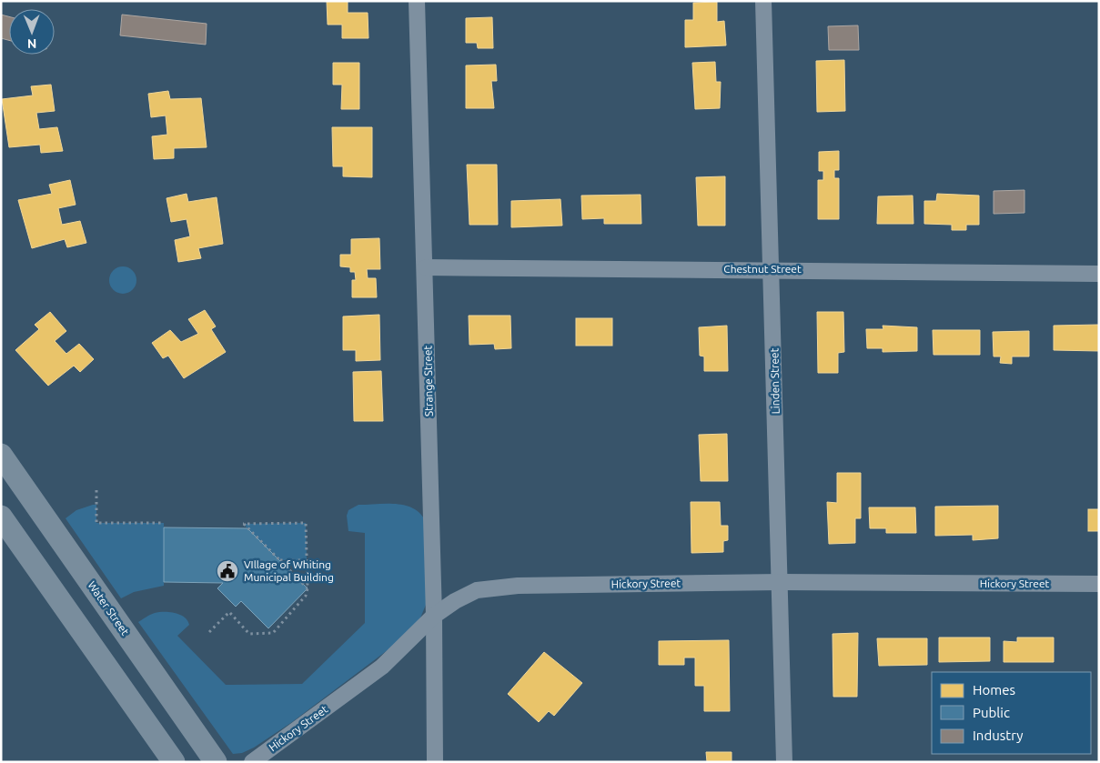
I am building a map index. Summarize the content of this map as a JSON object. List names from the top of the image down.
{
  "streets": {
    "main road": ["Water Street"],
    "street": [
      "Chestnut Street",
      "Strange Street",
      "Linden Street",
      "Hickory Street"
    ]
  },
  "crossings": [
    ["Chestnut Street", "Strange Street"],
    ["Chestnut Street", "Linden Street"],
    ["Strange Street", "Hickory Street"],
    ["Linden Street", "Hickory Street"]
  ],
  "places": {
    "public building": ["VIllage of Whiting Municipal Building"]
  },
  "legend": ["Homes", "Public", "Industry"],
  "north": "bottom"
}
